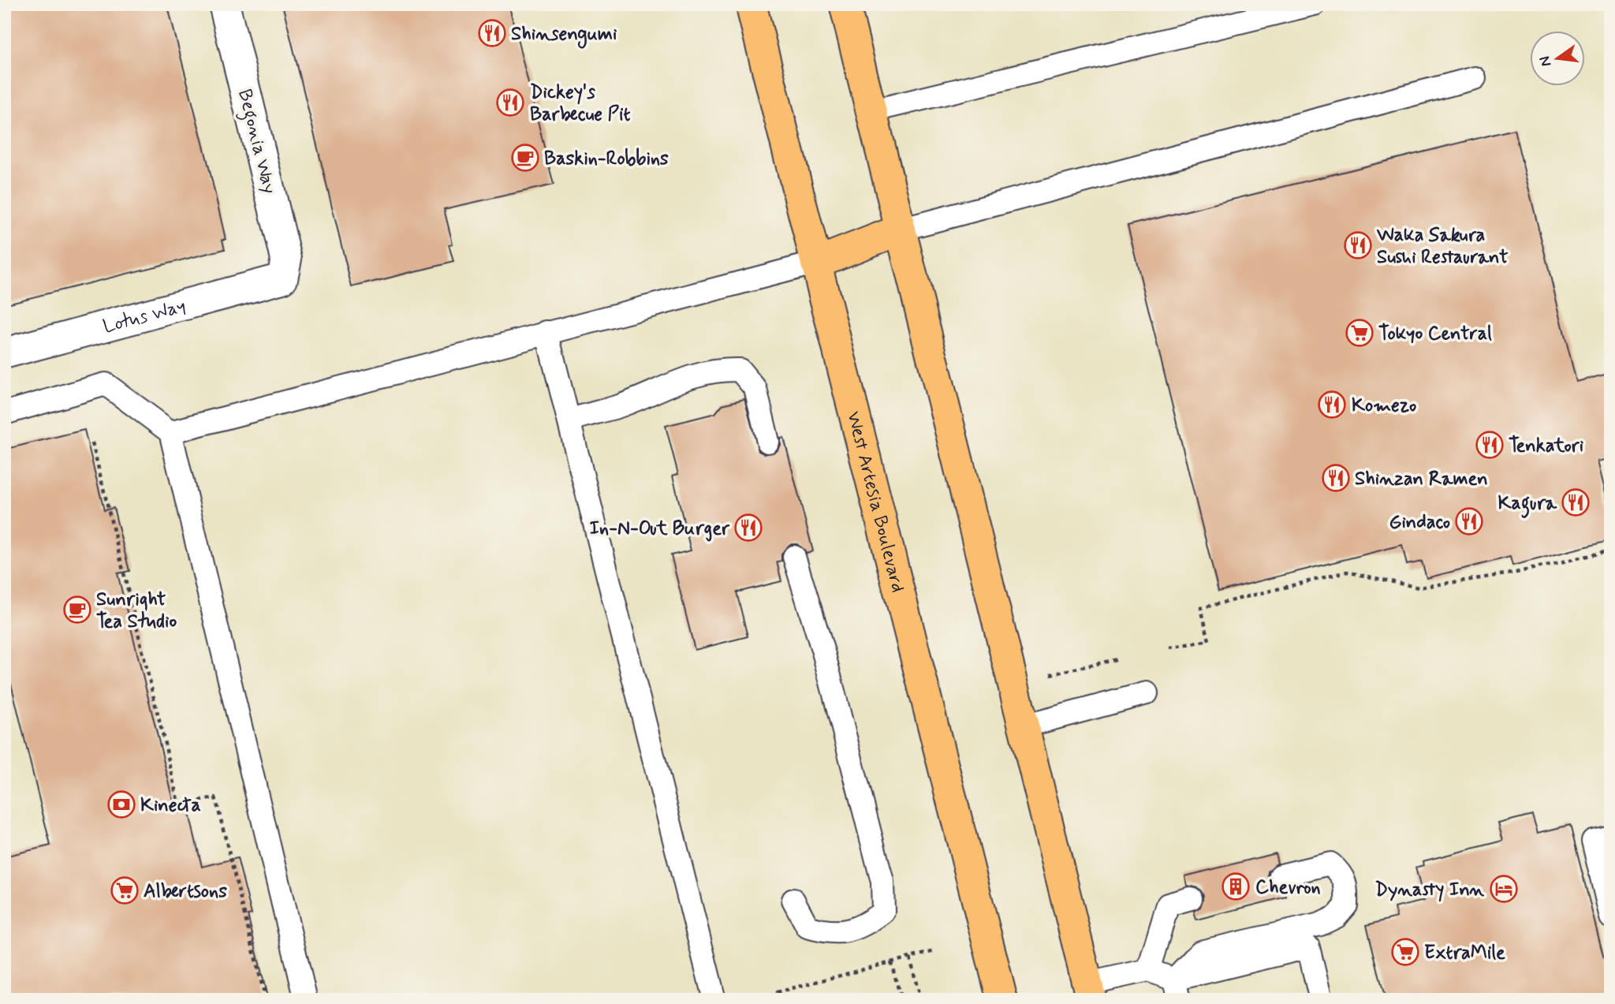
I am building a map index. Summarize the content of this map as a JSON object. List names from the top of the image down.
{
  "streets": {
    "main road": ["West Artesia Boulevard"],
    "street": ["Begonia Way", "Lotus Way"]
  },
  "crossings": [
    ["Begonia Way", "Lotus Way"]
  ],
  "places": {
    "restaurant": [
      "Shinsengumi",
      "Dickey's Barbecue Pit",
      "Waka Sakura Sushi Restaurant",
      "Komezo",
      "Tenkatori",
      "Shinzan Ramen",
      "Kagura",
      "Gindaco",
      "In-N-Out Burger"
    ],
    "cafe": ["Baskin-Robbins", "Sunright Tea Studio"],
    "supermarket": ["Tokyo Central", "Albertsons", "ExtraMile"],
    "bank": ["Kinecta"],
    "building": ["Chevron"],
    "hotel": ["Dynasty Inn"]
  },
  "north": "left"
}
